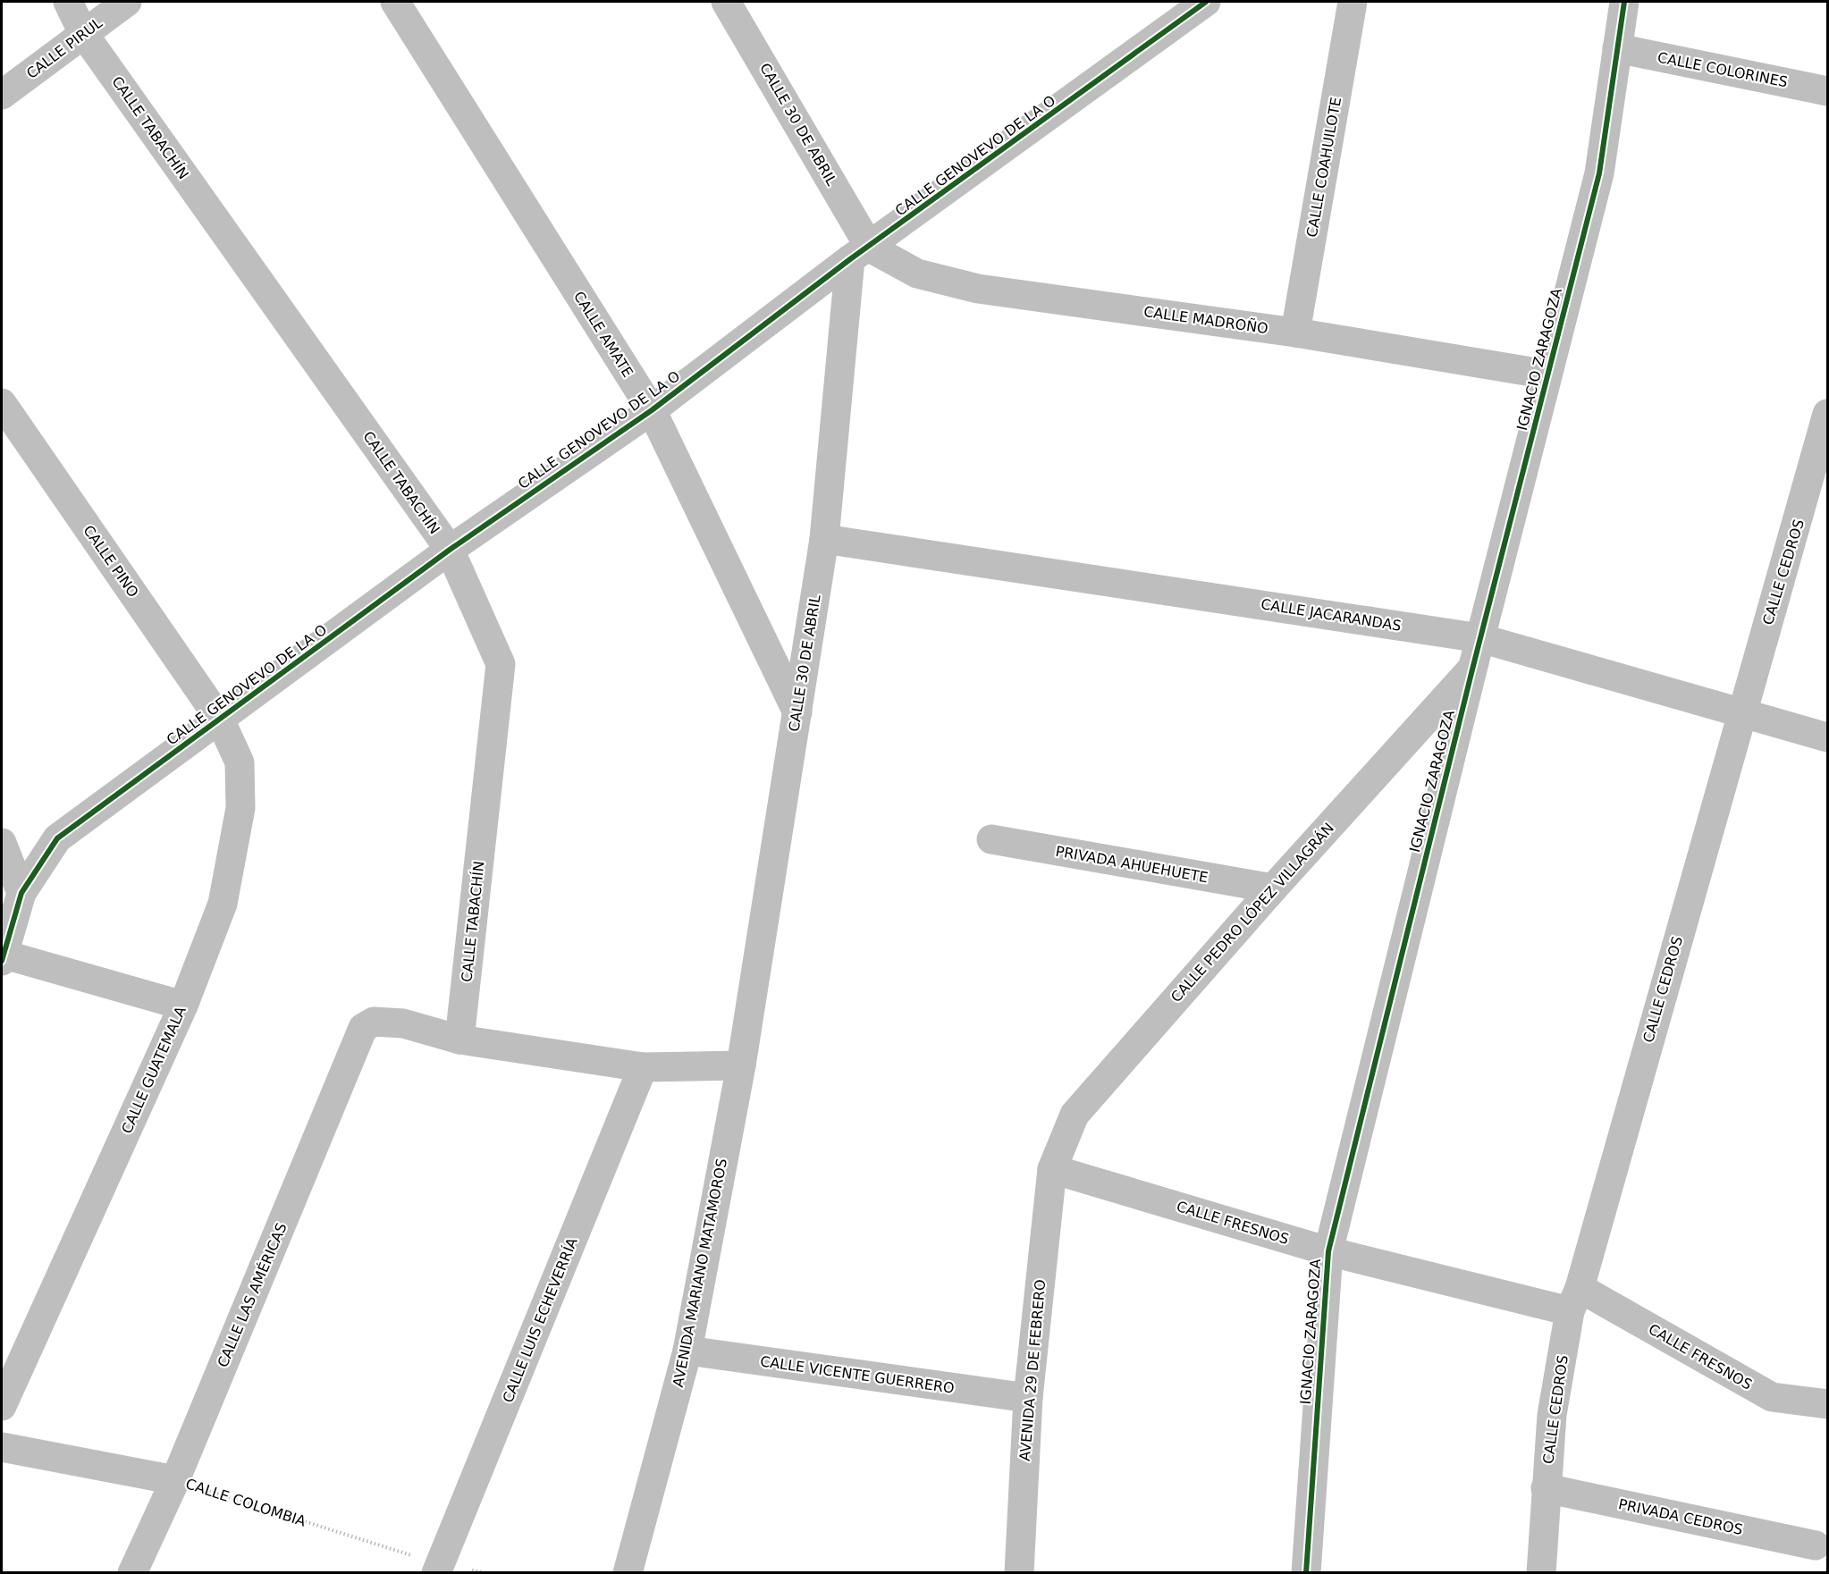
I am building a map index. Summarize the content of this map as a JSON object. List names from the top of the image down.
{
  "streets": {
    "street": [
      "CALLE PIRUL",
      "CALLE COLORINES",
      "CALLE 30 DE ABRIL",
      "CALLE TABACHÍN",
      "CALLE GENOVEVO DE LA O",
      "CALLE COAHUILOTE",
      "CALLE MADROÑO",
      "CALLE AMATE",
      "IGNACIO ZARAGOZA",
      "CALLE PINO",
      "CALLE CEDROS",
      "CALLE JACARANDAS",
      "PRIVADA AHUEHUETE",
      "CALLE PEDRO LÓPEZ VILLAGRÁN",
      "CALLE GUATEMALA",
      "CALLE FRESNOS",
      "AVENIDA MARIANO MATAMOROS",
      "CALLE LAS AMÉRICAS",
      "CALLE LUIS ECHEVERRÍA",
      "AVENIDA 29 DE FEBRERO",
      "CALLE VICENTE GUERRERO",
      "CALLE COLOMBIA",
      "PRIVADA CEDROS"
    ]
  },
  "crossings": [
    ["CALLE PIRUL", "CALLE TABACHÍN"],
    ["CALLE COLORINES", "IGNACIO ZARAGOZA"],
    ["CALLE 30 DE ABRIL", "CALLE GENOVEVO DE LA O"],
    ["CALLE 30 DE ABRIL", "CALLE MADROÑO"],
    ["CALLE 30 DE ABRIL", "CALLE AMATE"],
    ["CALLE 30 DE ABRIL", "CALLE JACARANDAS"],
    ["CALLE 30 DE ABRIL", "AVENIDA MARIANO MATAMOROS"],
    ["CALLE TABACHÍN", "CALLE GENOVEVO DE LA O"],
    ["CALLE TABACHÍN", "CALLE LAS AMÉRICAS"],
    ["CALLE GENOVEVO DE LA O", "CALLE MADROÑO"],
    ["CALLE GENOVEVO DE LA O", "CALLE AMATE"],
    ["CALLE GENOVEVO DE LA O", "CALLE PINO"],
    ["CALLE GENOVEVO DE LA O", "CALLE GUATEMALA"],
    ["CALLE COAHUILOTE", "CALLE MADROÑO"],
    ["CALLE MADROÑO", "IGNACIO ZARAGOZA"],
    ["IGNACIO ZARAGOZA", "CALLE JACARANDAS"],
    ["IGNACIO ZARAGOZA", "CALLE PEDRO LÓPEZ VILLAGRÁN"],
    ["IGNACIO ZARAGOZA", "CALLE FRESNOS"],
    ["CALLE PINO", "CALLE GUATEMALA"],
    ["CALLE CEDROS", "CALLE JACARANDAS"],
    ["CALLE CEDROS", "CALLE FRESNOS"],
    ["CALLE CEDROS", "PRIVADA CEDROS"],
    ["PRIVADA AHUEHUETE", "CALLE PEDRO LÓPEZ VILLAGRÁN"],
    ["CALLE PEDRO LÓPEZ VILLAGRÁN", "CALLE FRESNOS"],
    ["CALLE PEDRO LÓPEZ VILLAGRÁN", "AVENIDA 29 DE FEBRERO"],
    ["CALLE FRESNOS", "AVENIDA 29 DE FEBRERO"],
    ["AVENIDA MARIANO MATAMOROS", "CALLE VICENTE GUERRERO"],
    ["CALLE LAS AMÉRICAS", "CALLE COLOMBIA"],
    ["CALLE LUIS ECHEVERRÍA", "CALLE COLOMBIA"],
    ["AVENIDA 29 DE FEBRERO", "CALLE VICENTE GUERRERO"]
  ]
}
